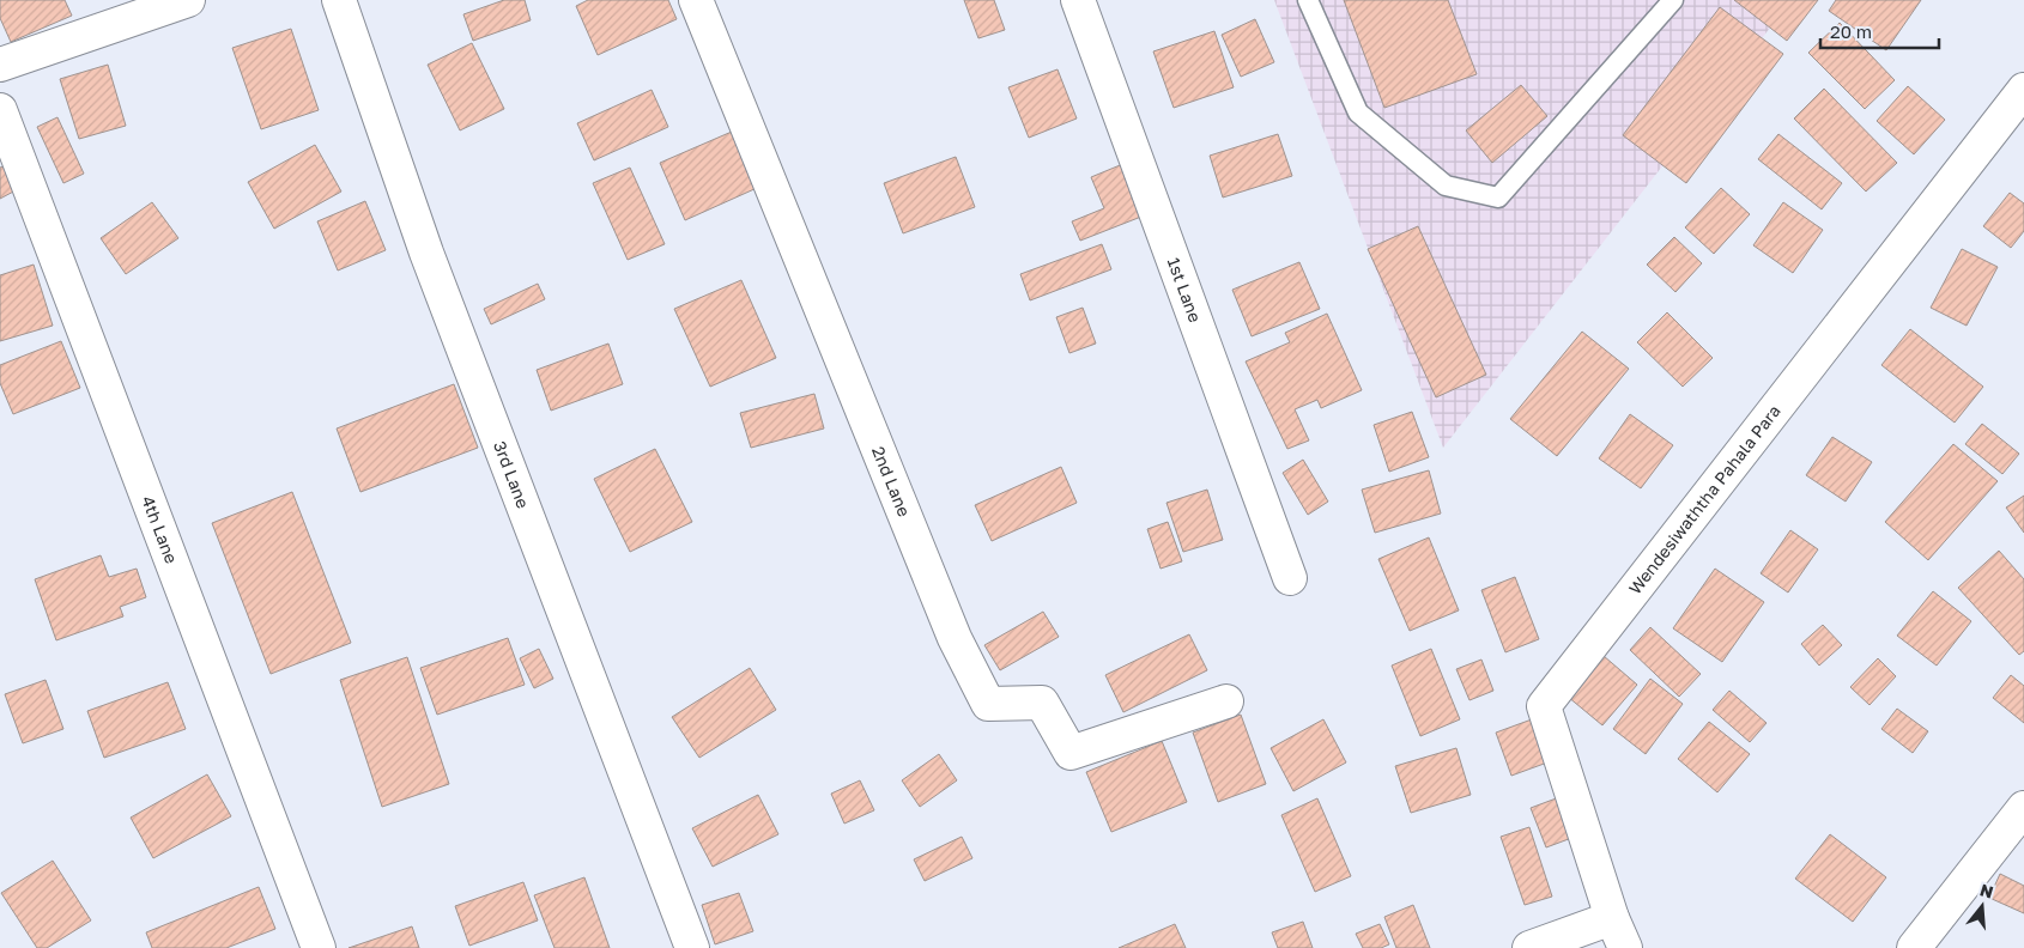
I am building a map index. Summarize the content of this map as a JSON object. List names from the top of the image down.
{
  "streets": {
    "street": [
      "1st Lane",
      "3rd Lane",
      "2nd Lane",
      "Wendesiwaththa Pahala Para",
      "4th Lane"
    ]
  },
  "scale_bar": "20 m",
  "north": "top"
}
